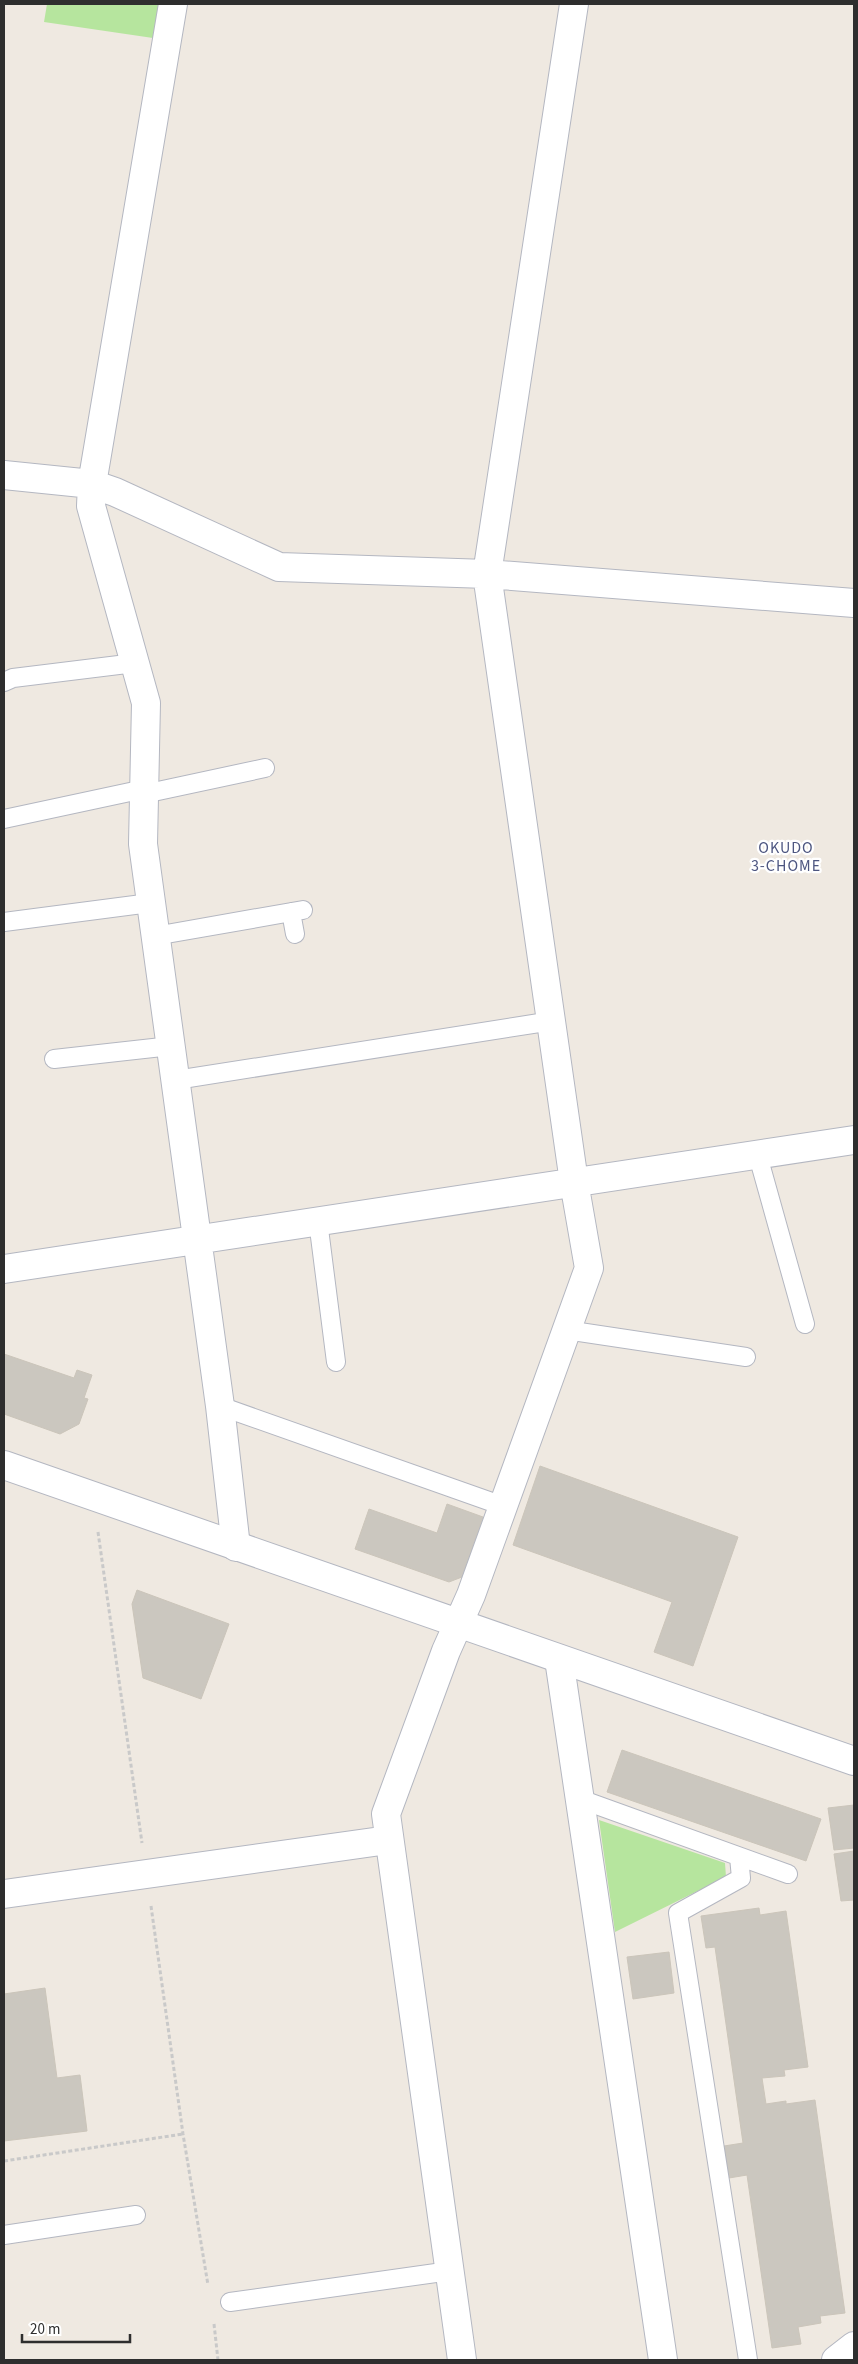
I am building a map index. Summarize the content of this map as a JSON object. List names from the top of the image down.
{
  "districts": ["OKUDO 3-CHOME"],
  "scale_bar": "20 m"
}
